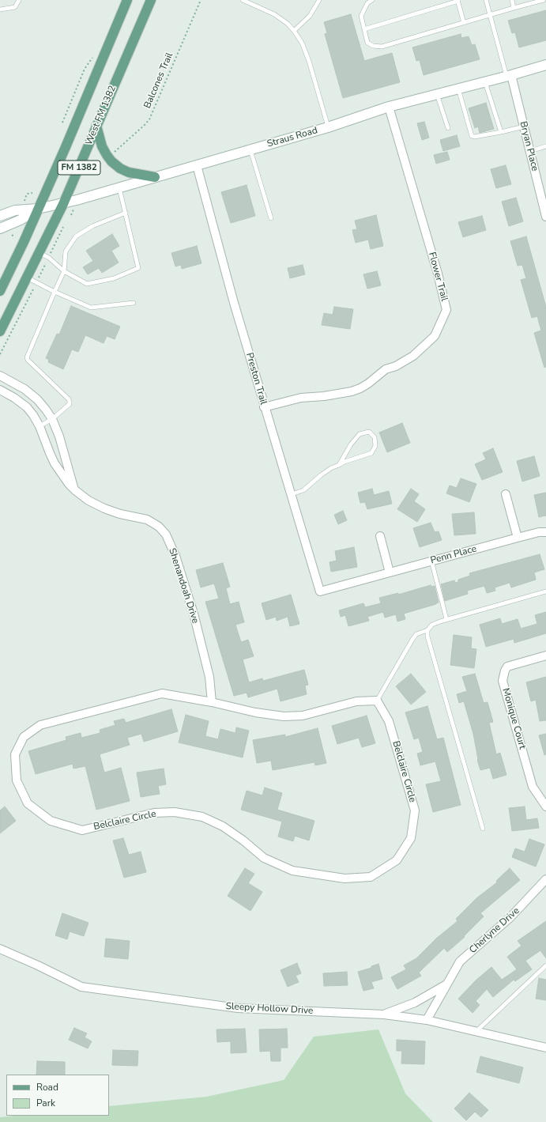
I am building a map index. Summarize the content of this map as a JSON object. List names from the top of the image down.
{
  "streets": {
    "main road": ["West FM 1382", "FM 1382"],
    "street": [
      "Straus Road",
      "Bryan Place",
      "Flower Trail",
      "Preston Trail",
      "Penn Place",
      "Shenandoah Drive",
      "Monique Court",
      "Belclaire Circle",
      "Cherlyne Drive",
      "Sleepy Hollow Drive"
    ],
    "path": ["Balcones Trail"]
  },
  "crossings": [
    ["West FM 1382", "Straus Road"],
    ["Straus Road", "Bryan Place"],
    ["Straus Road", "FM 1382"],
    ["Straus Road", "Flower Trail"],
    ["Straus Road", "Preston Trail"],
    ["Flower Trail", "Preston Trail"],
    ["Preston Trail", "Penn Place"],
    ["Shenandoah Drive", "Belclaire Circle"],
    ["Cherlyne Drive", "Sleepy Hollow Drive"]
  ],
  "legend": ["Road", "Park"]
}
